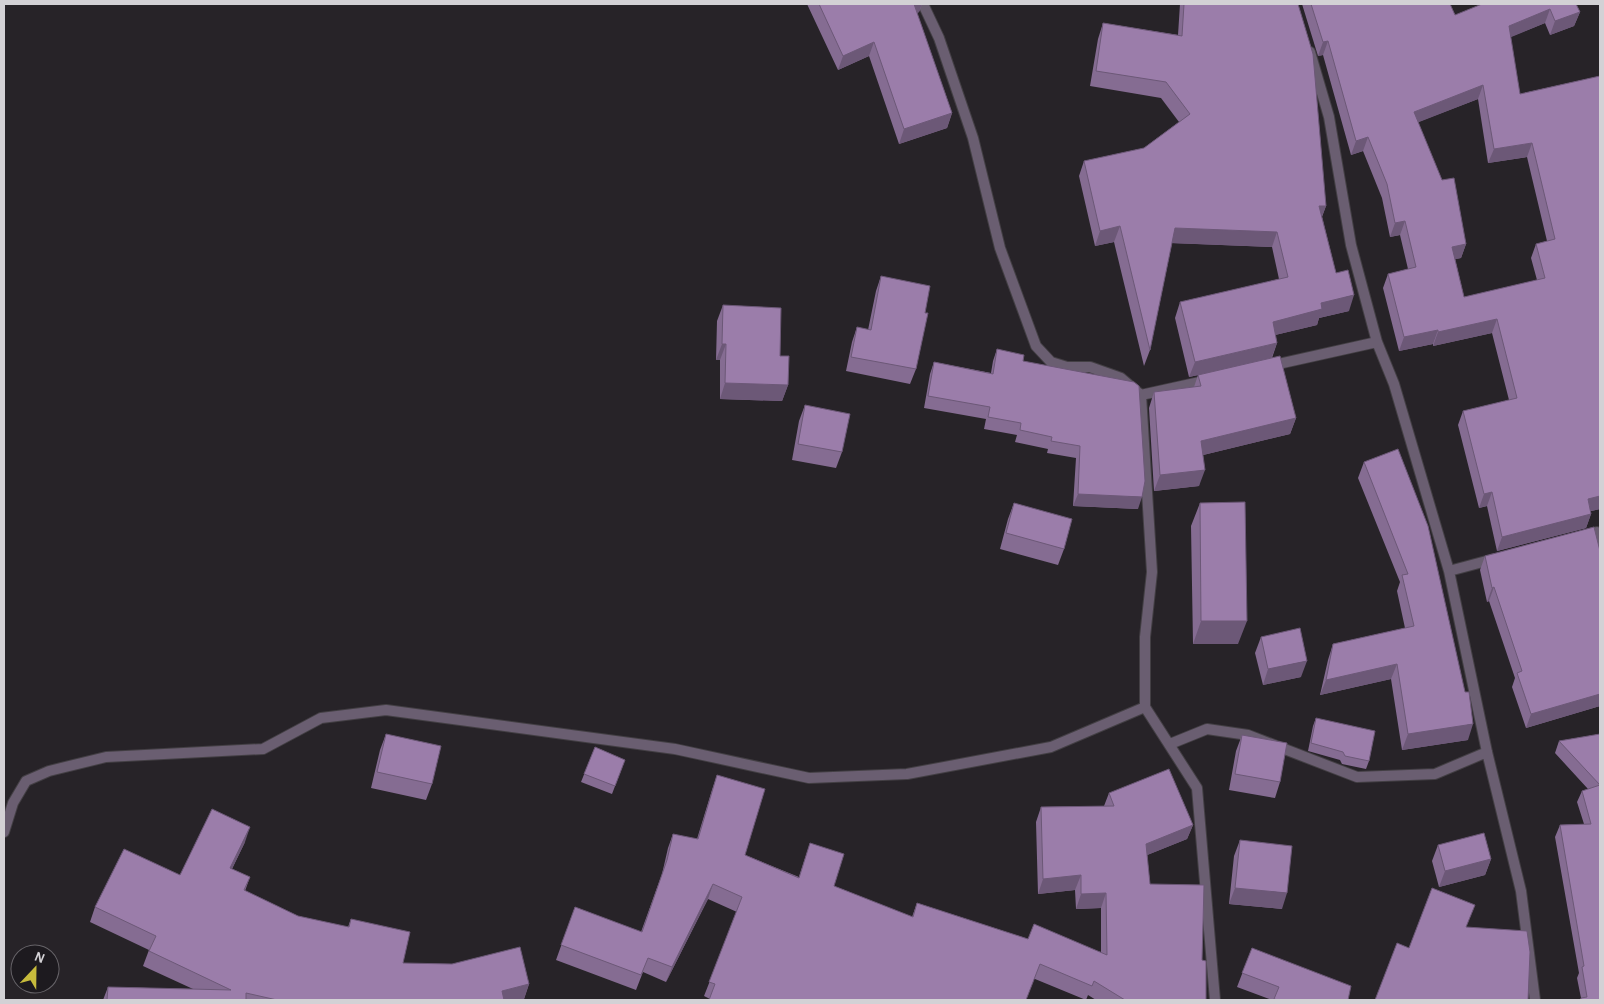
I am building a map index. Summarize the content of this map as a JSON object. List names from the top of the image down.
{
  "north": "top"
}
